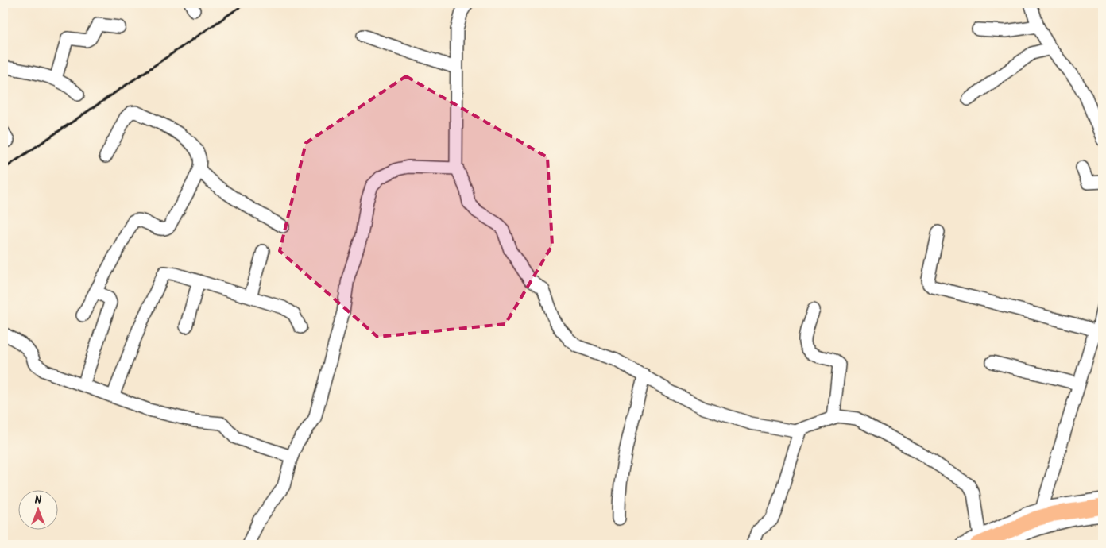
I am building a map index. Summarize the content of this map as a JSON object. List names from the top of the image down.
{
  "north": "top"
}
